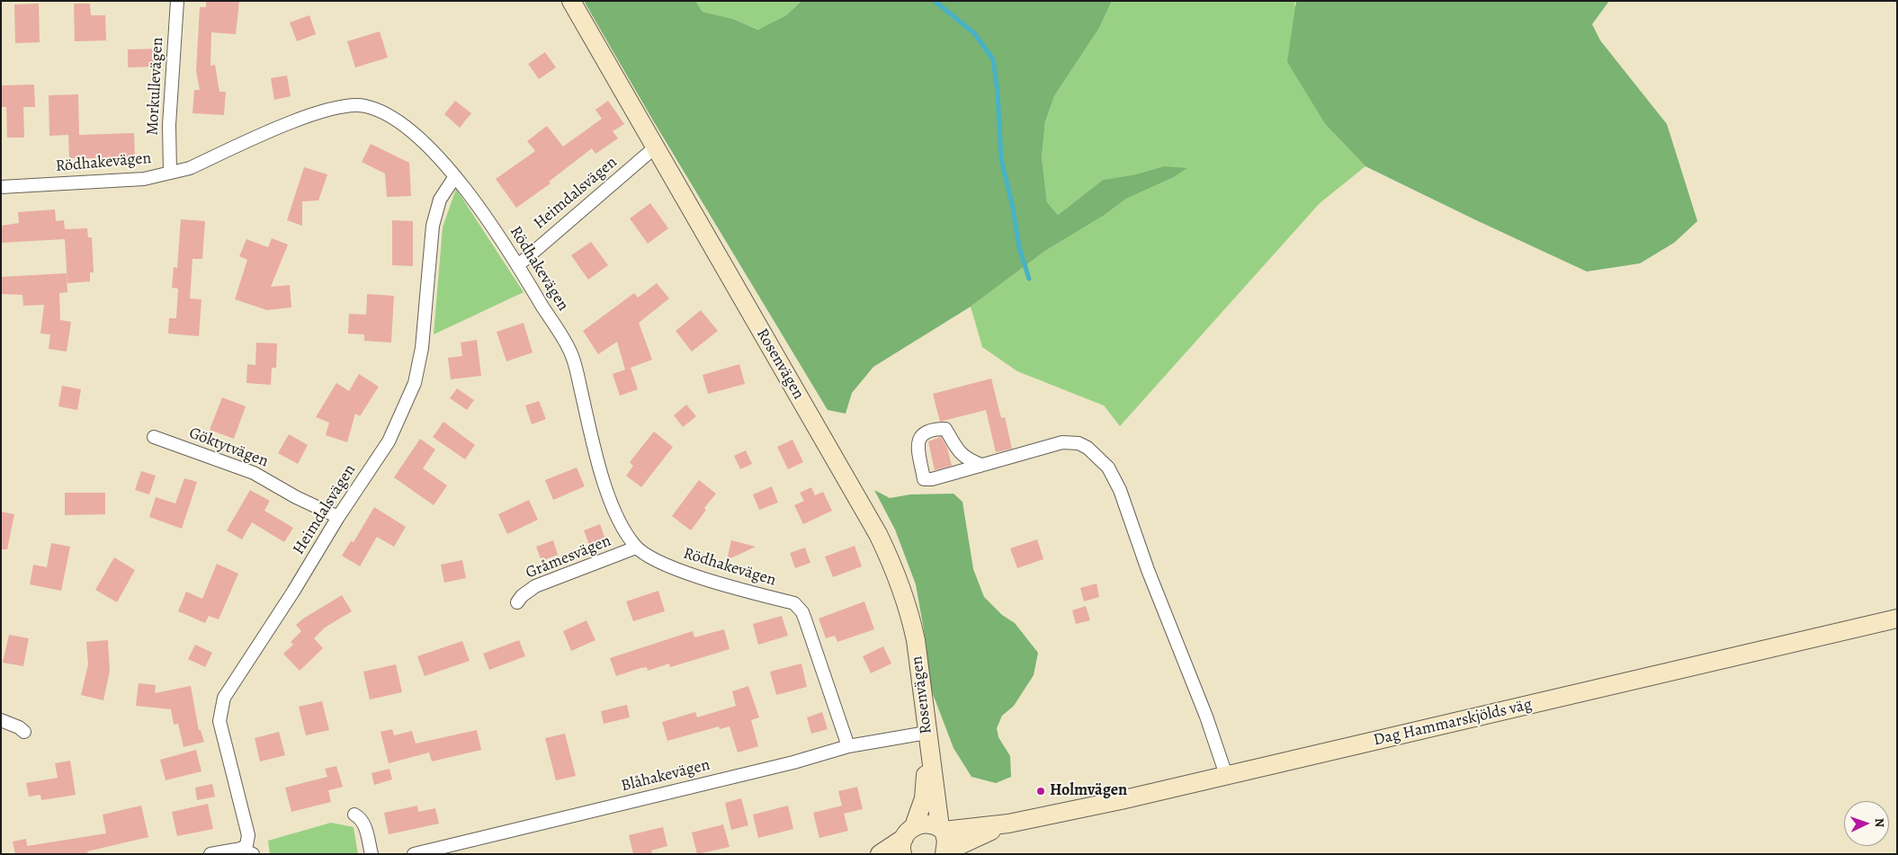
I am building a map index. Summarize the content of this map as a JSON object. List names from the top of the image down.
{
  "streets": {
    "main road": ["Rosenvägen", "Dag Hammarskjölds väg"],
    "street": [
      "Morkullevägen",
      "Rödhakevägen",
      "Heimdalsvägen",
      "Göktytvägen",
      "Gråmesvägen",
      "Blåhakevägen"
    ]
  },
  "crossings": [
    ["Morkullevägen", "Rödhakevägen"],
    ["Rödhakevägen", "Heimdalsvägen"],
    ["Rödhakevägen", "Gråmesvägen"],
    ["Rödhakevägen", "Blåhakevägen"],
    ["Heimdalsvägen", "Rosenvägen"],
    ["Heimdalsvägen", "Göktytvägen"],
    ["Rosenvägen", "Dag Hammarskjölds väg"],
    ["Rosenvägen", "Blåhakevägen"]
  ],
  "places": ["Holmvägen"],
  "north": "right"
}
